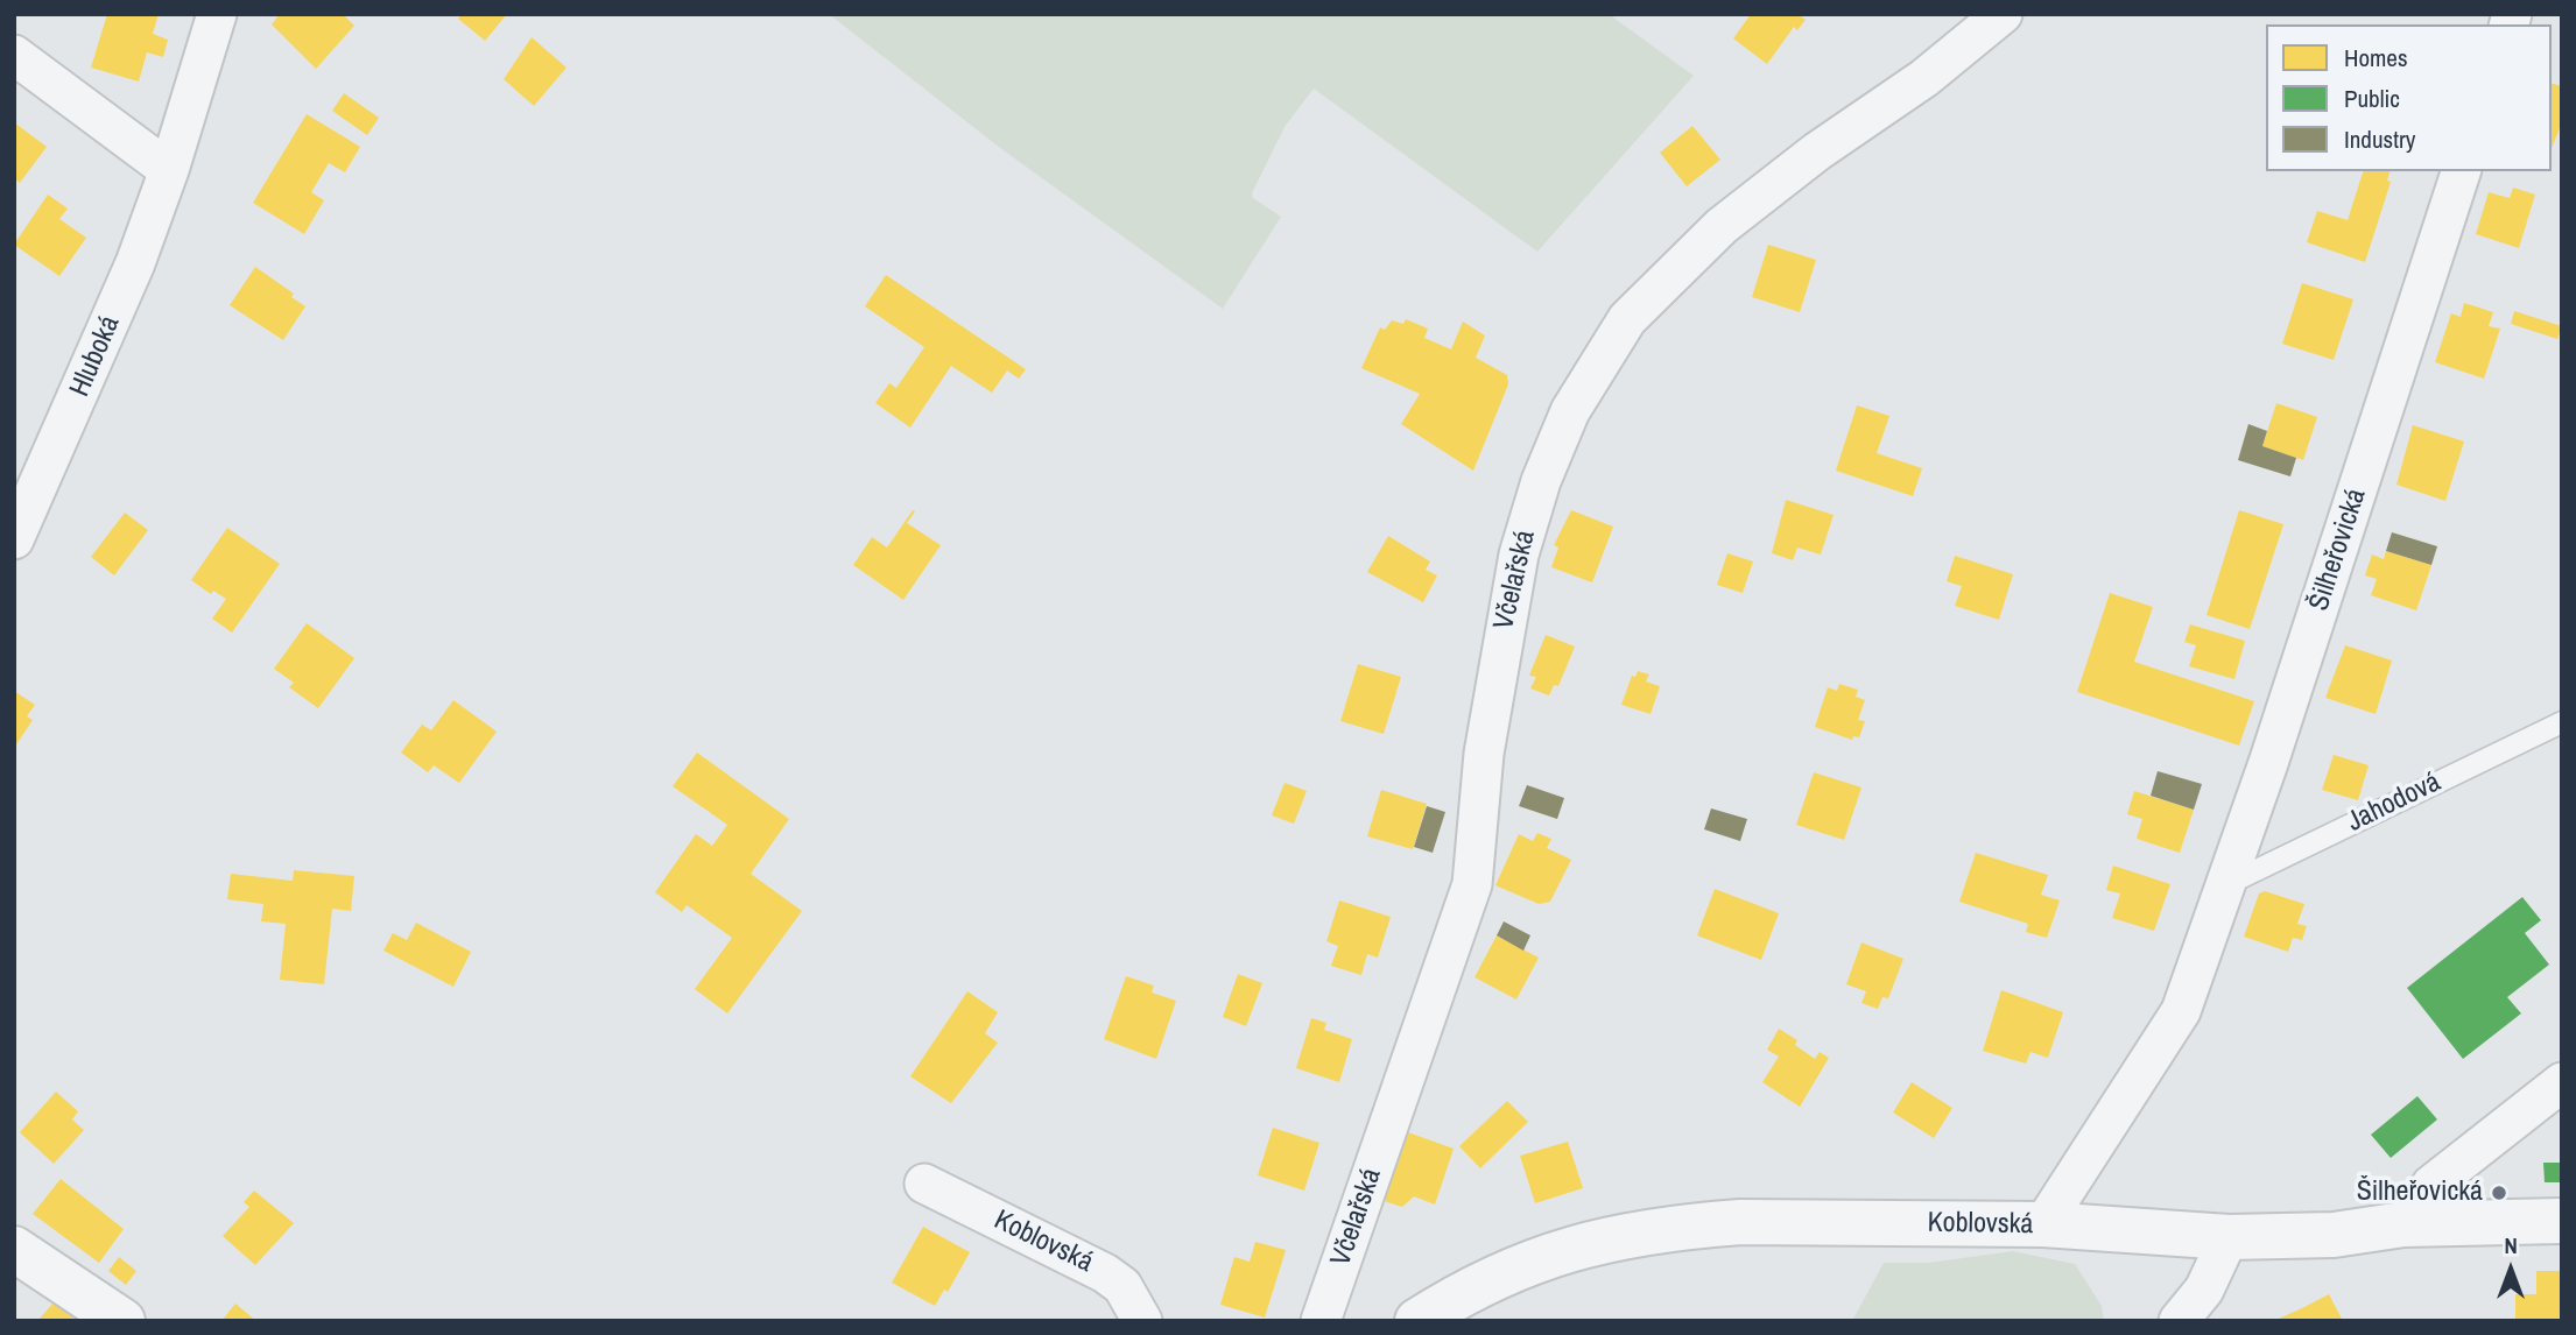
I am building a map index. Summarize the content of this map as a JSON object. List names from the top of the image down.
{
  "streets": {
    "street": [
      "Hluboká",
      "Šilheřovická",
      "Včelařská",
      "Koblovská"
    ],
    "lane": ["Jahodová"]
  },
  "crossings": [
    ["Šilheřovická", "Jahodová"],
    ["Šilheřovická", "Koblovská"]
  ],
  "places": ["Šilheřovická"],
  "legend": ["Homes", "Public", "Industry"],
  "north": "top"
}
